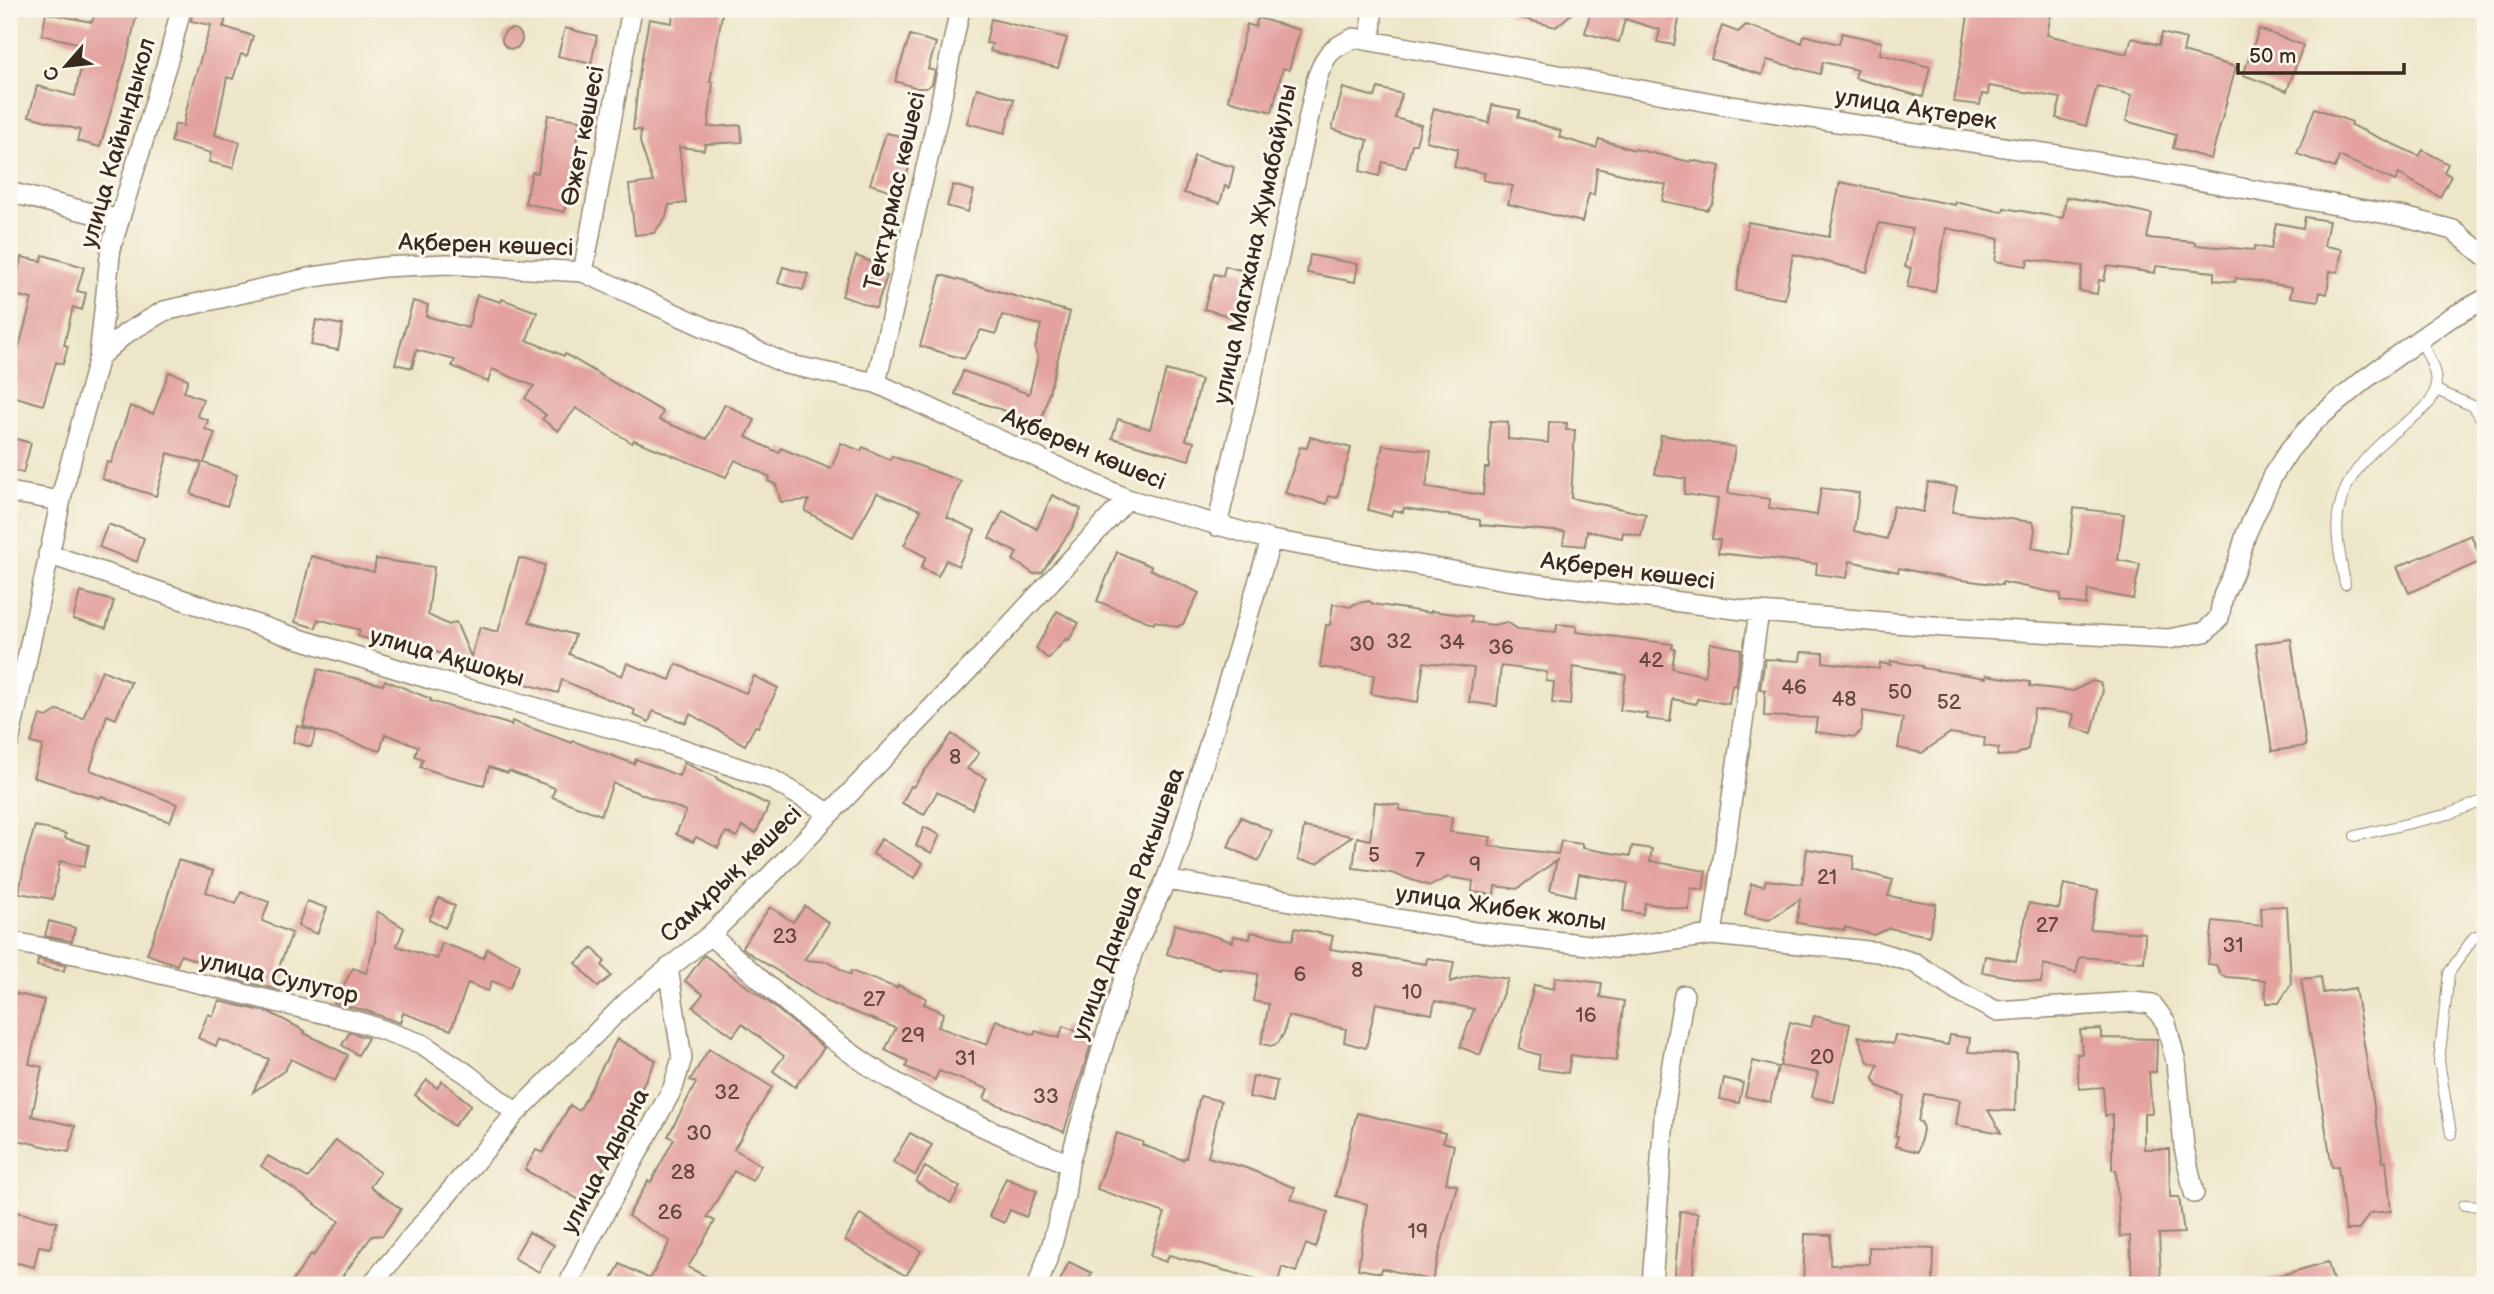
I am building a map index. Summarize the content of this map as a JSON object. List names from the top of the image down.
{
  "streets": {
    "street": [
      "улица Ақтерек",
      "Өжет көшесі",
      "улица Кайындыкол",
      "Тектұрмас көшесі",
      "улица Магжана Жумабайулы",
      "Ақберен көшесі",
      "улица Ақшоқы",
      "Самұрық көшесі",
      "улица Данеша Ракышева",
      "улица Жибек жолы",
      "улица Сулутор",
      "улица Адырна"
    ]
  },
  "crossings": [
    ["улица Ақтерек", "улица Магжана Жумабайулы"],
    ["Өжет көшесі", "Ақберен көшесі"],
    ["улица Кайындыкол", "Ақберен көшесі"],
    ["улица Кайындыкол", "улица Ақшоқы"],
    ["Тектұрмас көшесі", "Ақберен көшесі"],
    ["улица Магжана Жумабайулы", "Ақберен көшесі"],
    ["Ақберен көшесі", "Самұрық көшесі"],
    ["Ақберен көшесі", "улица Данеша Ракышева"],
    ["улица Ақшоқы", "Самұрық көшесі"],
    ["Самұрық көшесі", "улица Сулутор"],
    ["Самұрық көшесі", "улица Адырна"],
    ["улица Данеша Ракышева", "улица Жибек жолы"]
  ],
  "house_numbers": [
    "32",
    "34",
    "30",
    "36",
    "42",
    "46",
    "50",
    "48",
    "52",
    "8",
    "5",
    "7",
    "9",
    "21",
    "27",
    "23",
    "31",
    "8",
    "6",
    "10",
    "27",
    "16",
    "29",
    "20",
    "31",
    "32",
    "33",
    "30",
    "28",
    "26",
    "19"
  ],
  "scale_bar": "50 m",
  "north": "bottom left"
}
